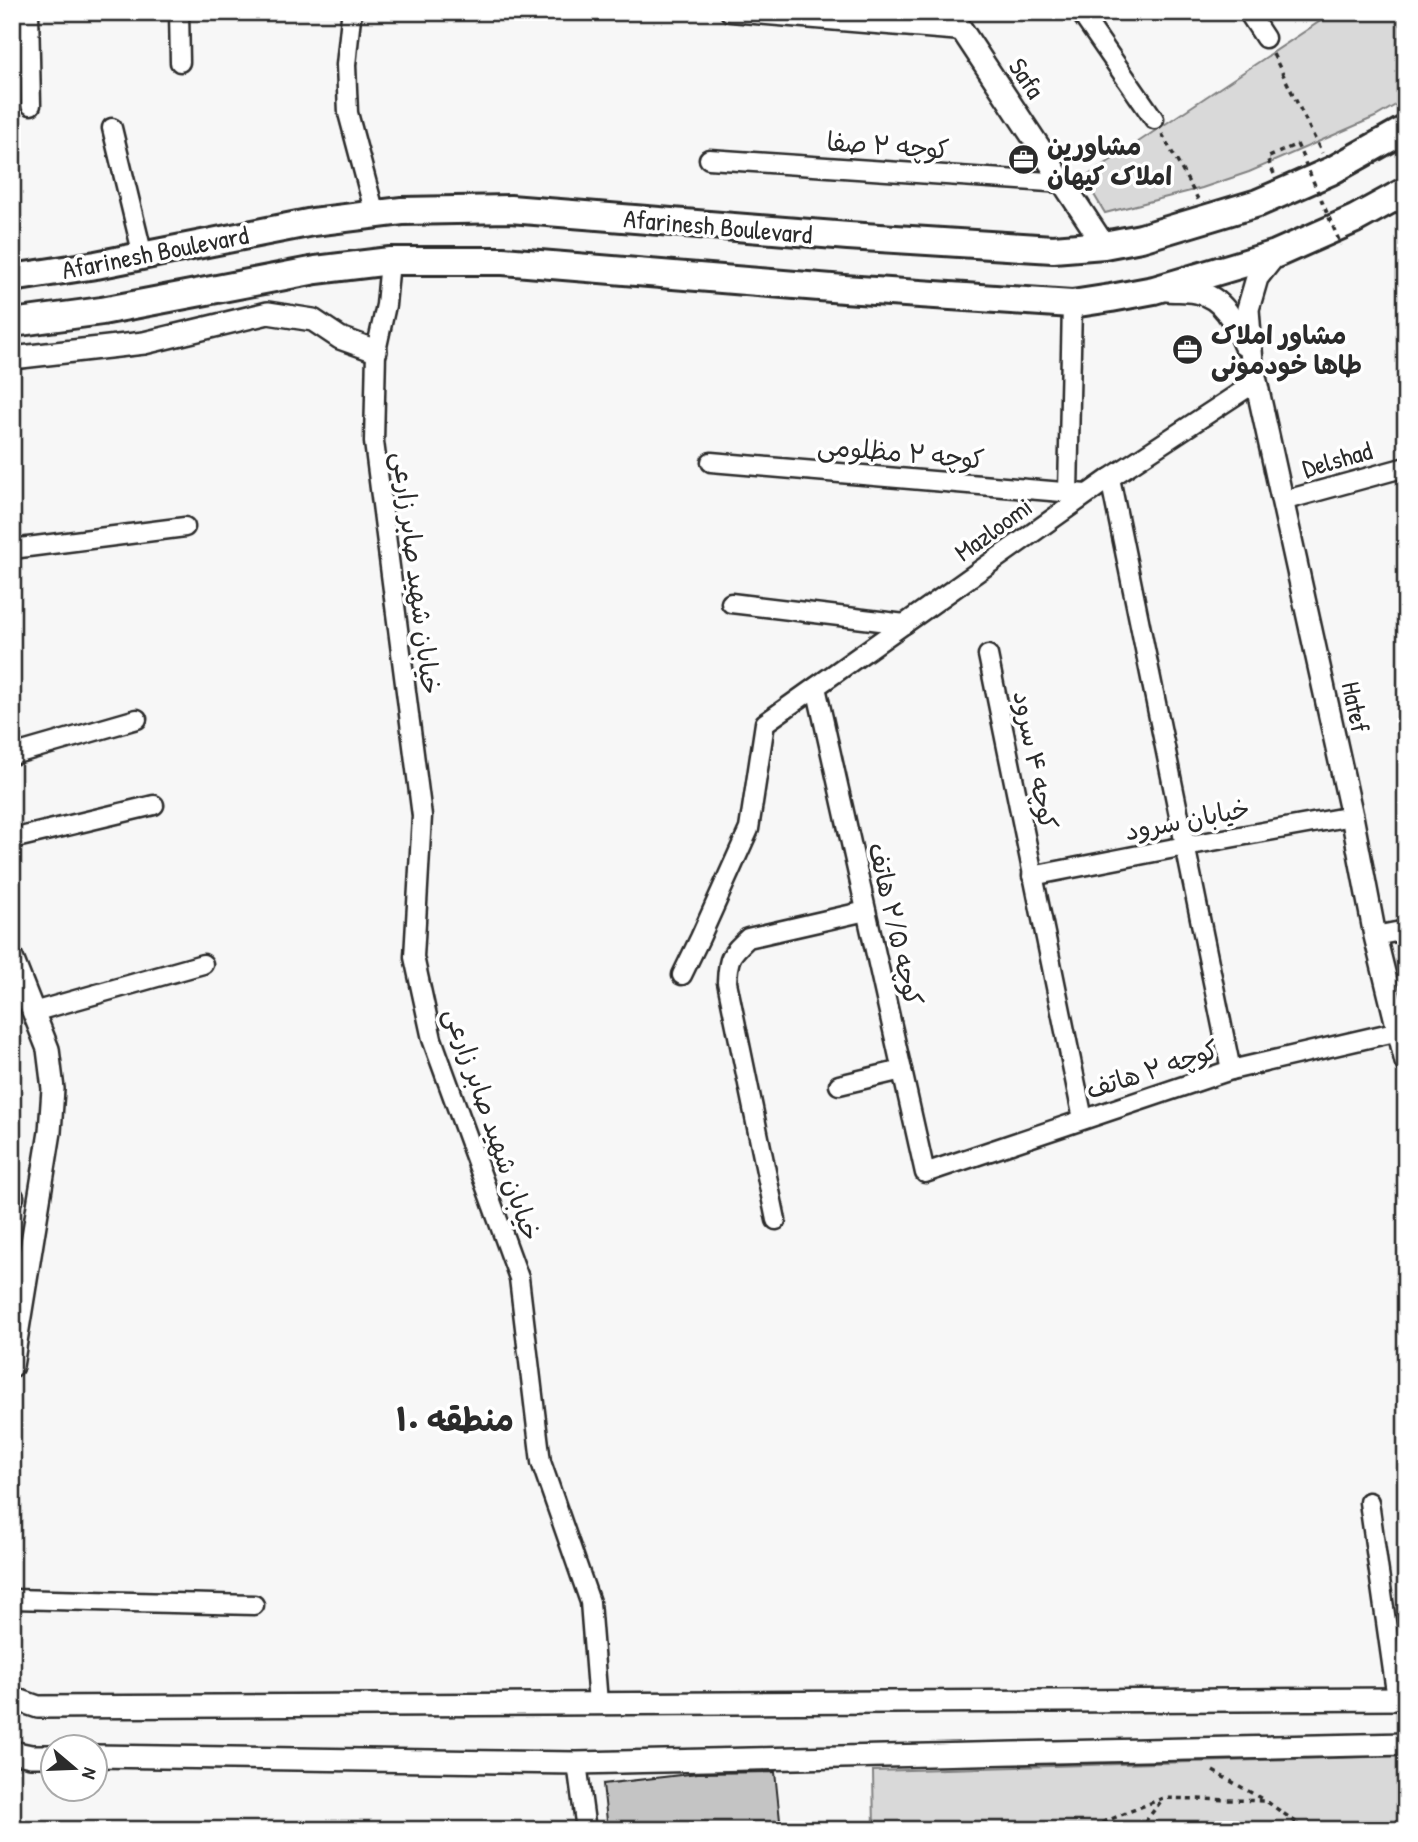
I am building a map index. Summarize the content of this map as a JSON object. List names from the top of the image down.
{
  "streets": {
    "main road": ["Afarinesh Boulevard"],
    "street": [
      "Safa",
      "کوچه ۲ صفا",
      "کوچه ۲ مظلومی",
      "Delshad",
      "Mazloomi",
      "خیابان شهید صابر زارعی",
      "Hatef",
      "کوچه ۴ سرود",
      "خیابان سرود",
      "کوچه ۲/۵ هاتف",
      "کوچه ۲ هاتف"
    ]
  },
  "crossings": [
    ["Safa", "کوچه ۲ صفا"],
    ["Safa", "Afarinesh Boulevard"],
    ["Afarinesh Boulevard", "خیابان شهید صابر زارعی"],
    ["Afarinesh Boulevard", "Hatef"],
    ["کوچه ۲ مظلومی", "Mazloomi"],
    ["Delshad", "Hatef"],
    ["Mazloomi", "Hatef"],
    ["Mazloomi", "کوچه ۲/۵ هاتف"],
    ["Hatef", "خیابان سرود"],
    ["Hatef", "کوچه ۲ هاتف"],
    ["کوچه ۴ سرود", "خیابان سرود"],
    ["کوچه ۴ سرود", "کوچه ۲ هاتف"],
    ["کوچه ۲/۵ هاتف", "کوچه ۲ هاتف"]
  ],
  "districts": ["منطقه ۱۰"],
  "places": {
    "office": ["مشاورین املاک کیهان", "مشاور املاک طاها خودمونی"]
  },
  "north": "right"
}
